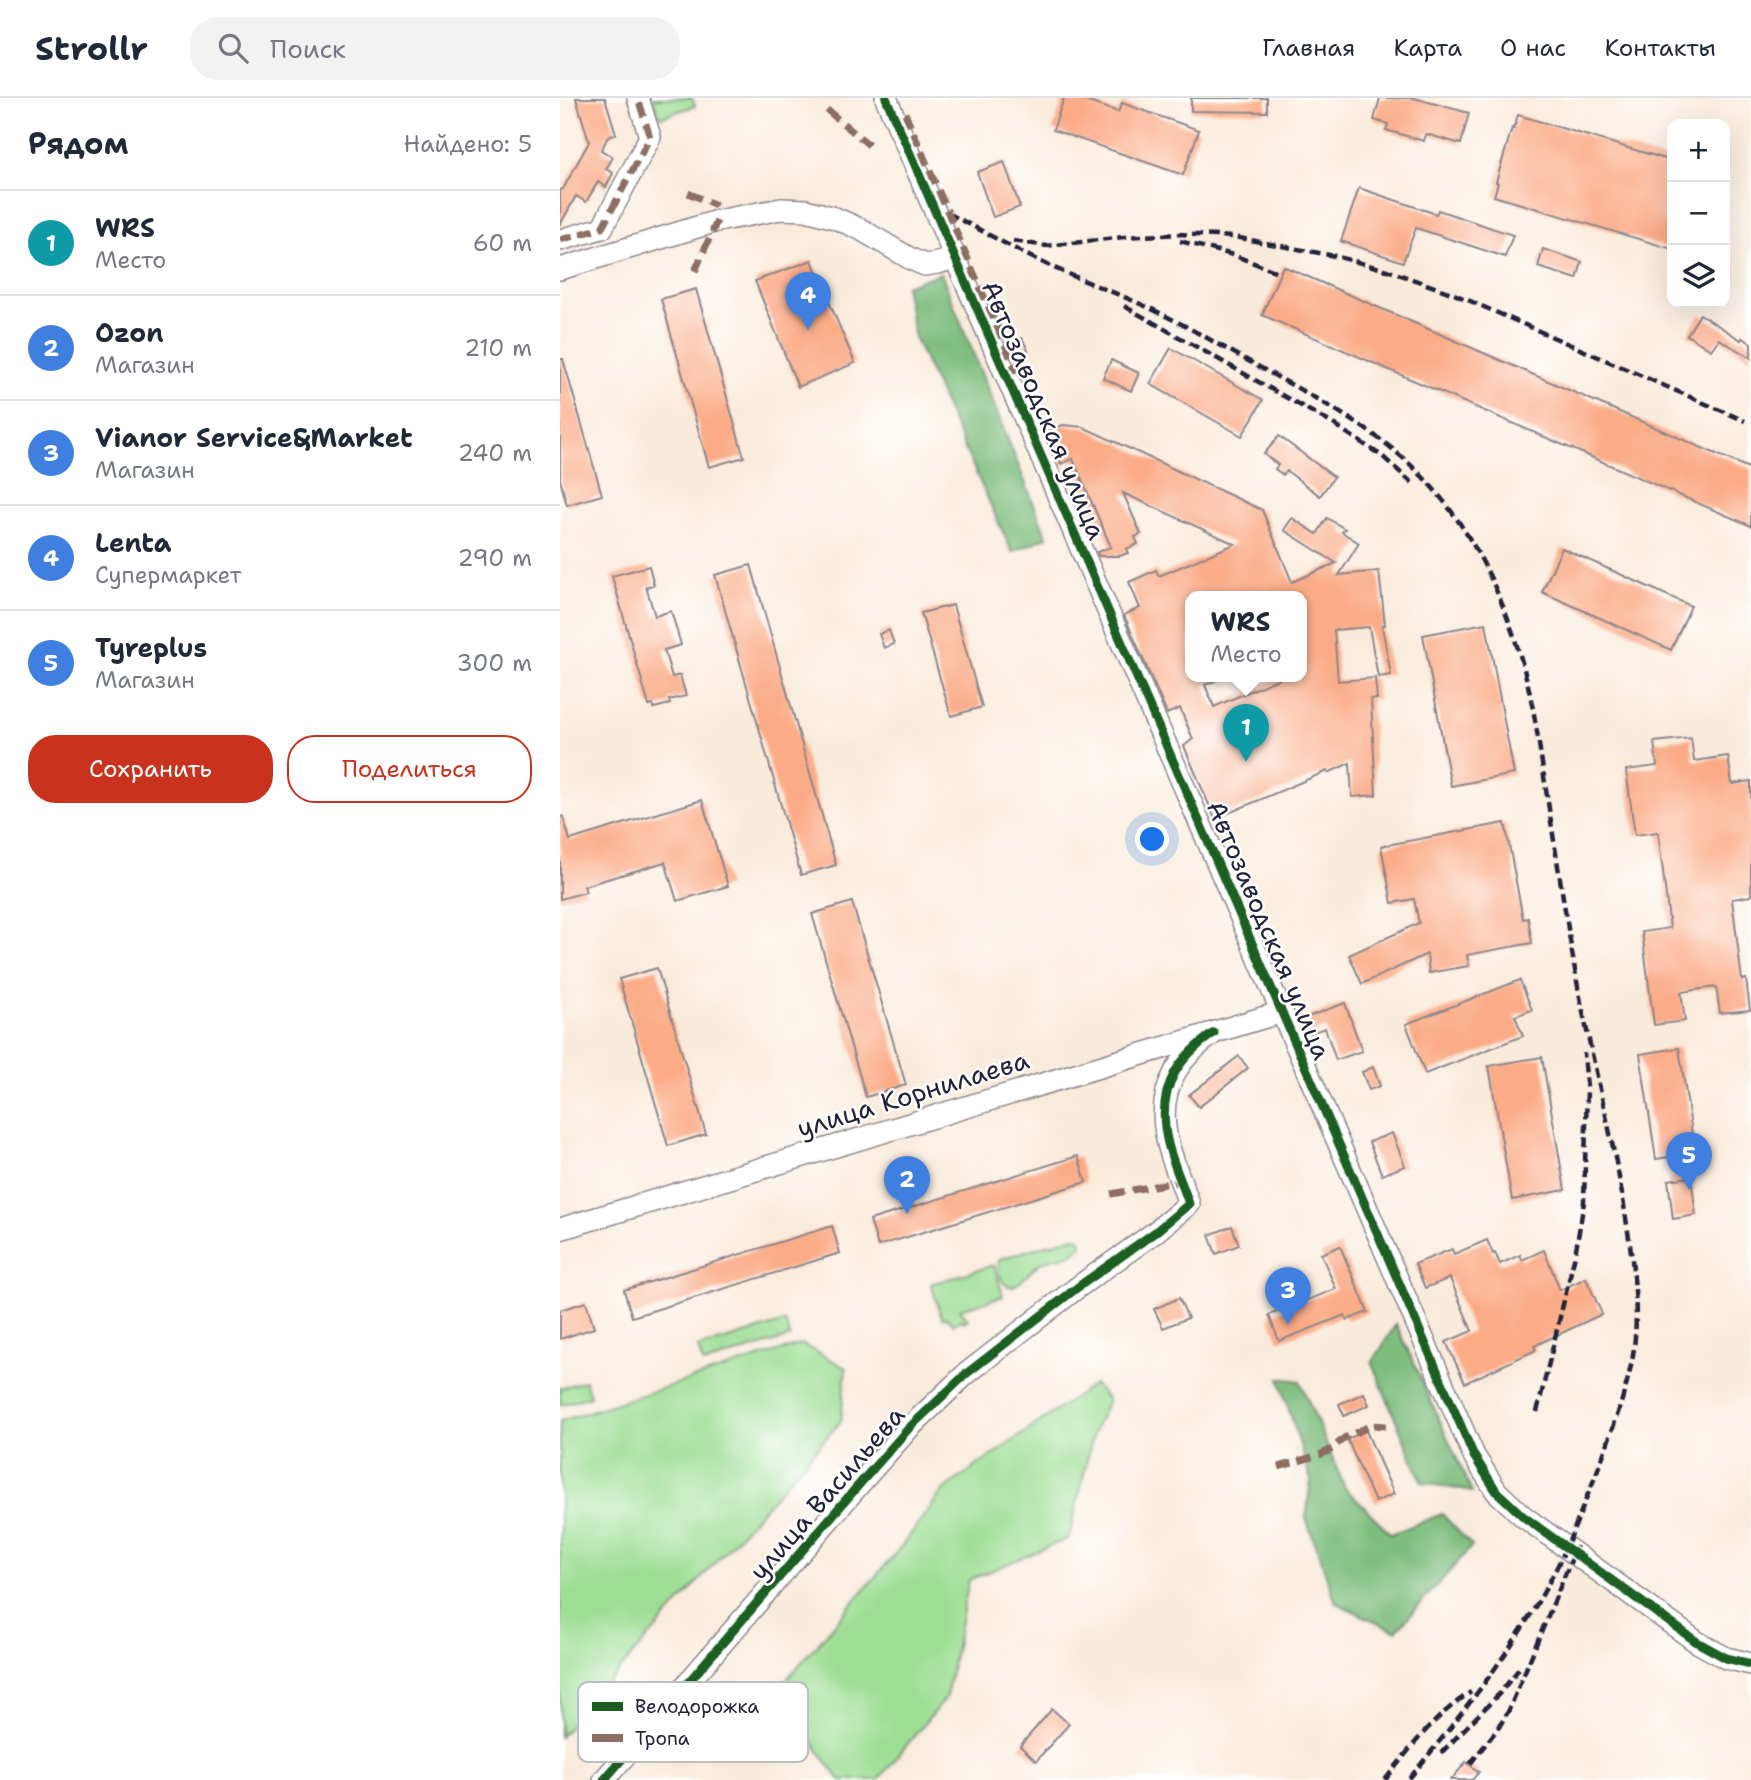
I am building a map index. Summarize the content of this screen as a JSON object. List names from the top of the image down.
{
  "streets": {
    "street": ["Автозаводская улица", "улица Корнилаева", "улица Васильева"]
  },
  "crossings": [
    ["Автозаводская улица", "улица Корнилаева"],
    ["улица Корнилаева", "улица Васильева"]
  ],
  "legend": ["Велодорожка", "Тропа"],
  "page": {
    "header": "Strollr",
    "search": "Поиск",
    "nav": [
      "Главная",
      "Карта",
      "О нас",
      "Контакты"
    ],
    "heading": ["Рядом", "Найдено: 5"],
    "map_buttons": ["+", "−"],
    "list": [
      {
        "mark": "1",
        "name": "WRS",
        "note": "Место",
        "value": "60 m"
      },
      {
        "mark": "2",
        "name": "Ozon",
        "note": "Магазин",
        "value": "210 m"
      },
      {
        "mark": "3",
        "name": "Vianor Service&Market",
        "note": "Магазин",
        "value": "240 m"
      },
      {
        "mark": "4",
        "name": "Lenta",
        "note": "Супермаркет",
        "value": "290 m"
      },
      {
        "mark": "5",
        "name": "Tyreplus",
        "note": "Магазин",
        "value": "300 m"
      }
    ],
    "pins": [
      "4",
      "1",
      "5",
      "2",
      "3"
    ],
    "popup": ["WRS", "Место"],
    "buttons": ["Сохранить", "Поделиться"]
  }
}
